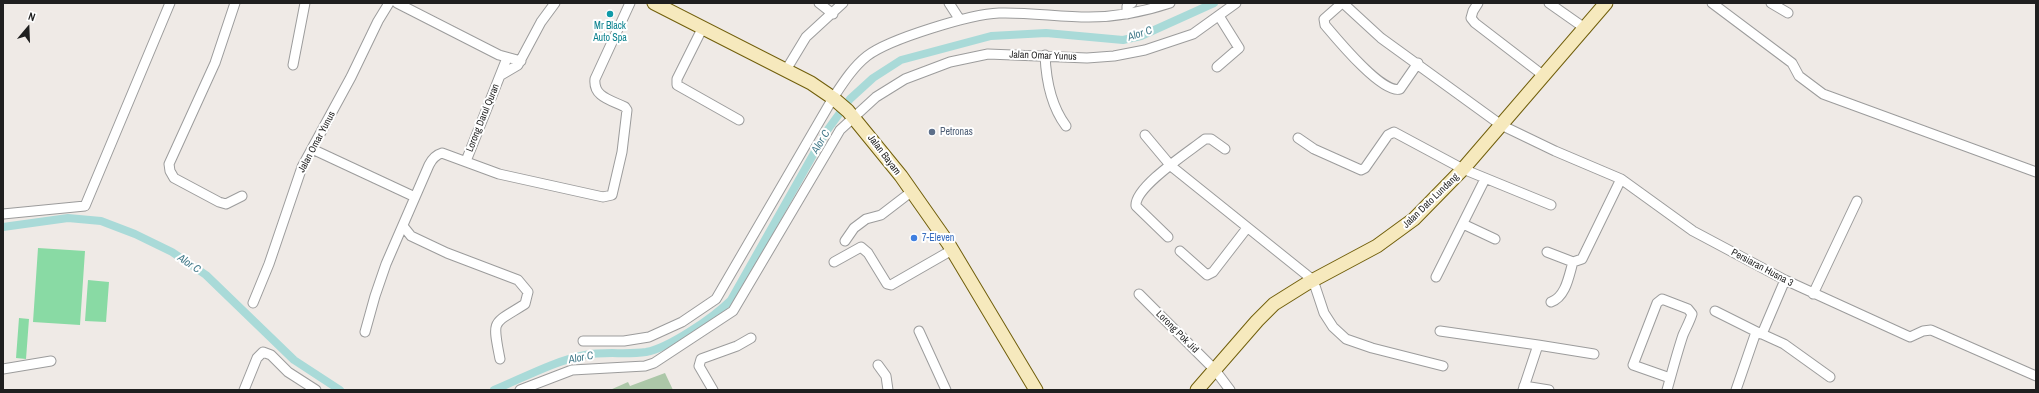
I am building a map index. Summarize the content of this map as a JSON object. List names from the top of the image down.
{
  "streets": {
    "main road": ["Jalan Bayam", "Jalan Dato Lundang"],
    "street": [
      "Jalan Omar Yunus",
      "Lorong Darul Quran",
      "Persiaran Husna 3",
      "Lorong Pok Jid"
    ]
  },
  "crossings": [
    ["Jalan Omar Yunus", "Jalan Bayam"],
    ["Jalan Dato Lundang", "Persiaran Husna 3"],
    ["Jalan Dato Lundang", "Lorong Pok Jid"]
  ],
  "water": ["Alor C"],
  "places": ["Mr Black Auto Spa", "Petronas", "7-Eleven"],
  "north": "top"
}
